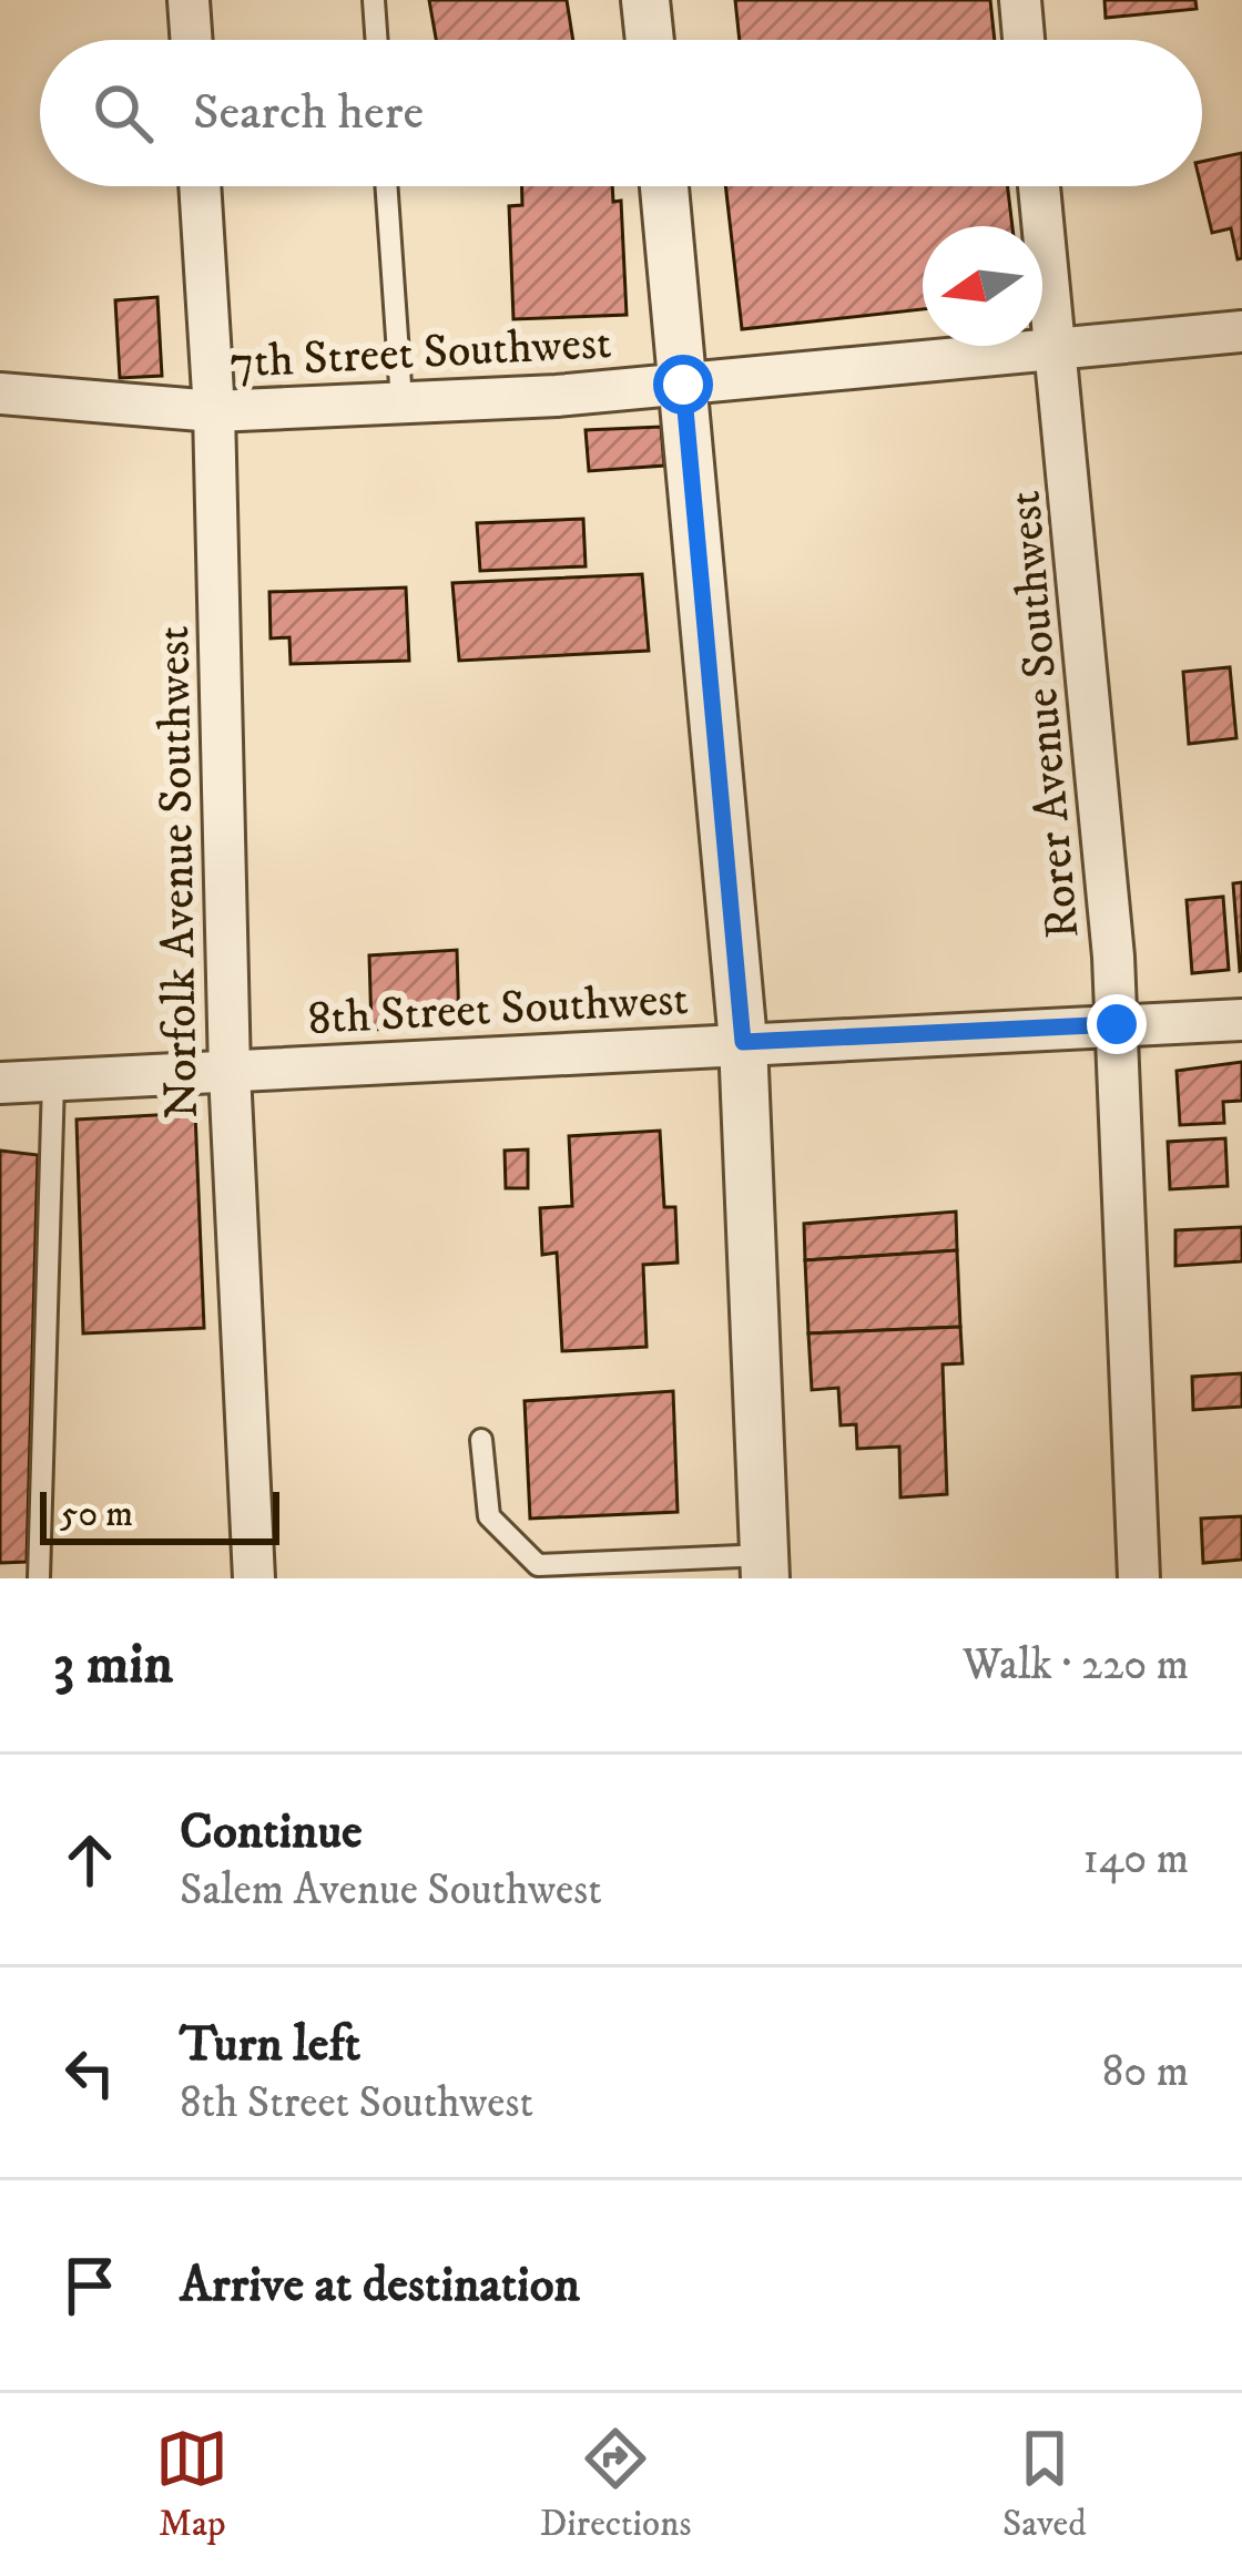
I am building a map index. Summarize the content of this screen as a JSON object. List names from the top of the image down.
{
  "streets": {
    "street": [
      "7th Street Southwest",
      "Rorer Avenue Southwest",
      "Norfolk Avenue Southwest",
      "8th Street Southwest"
    ]
  },
  "crossings": [
    ["7th Street Southwest", "Rorer Avenue Southwest"],
    ["7th Street Southwest", "Norfolk Avenue Southwest"],
    ["Rorer Avenue Southwest", "8th Street Southwest"],
    ["Norfolk Avenue Southwest", "8th Street Southwest"]
  ],
  "scale_bar": "50 m",
  "north": "left",
  "page": {
    "search": "Search here",
    "scale": "50 m",
    "heading": ["3 min", "Walk · 220 m"],
    "list": [
      ["Continue", "Salem Avenue Southwest", "140 m"],
      ["Turn left", "8th Street Southwest", "80 m"],
      "Arrive at destination"
    ],
    "nav": ["Map", "Directions", "Saved"]
  }
}
